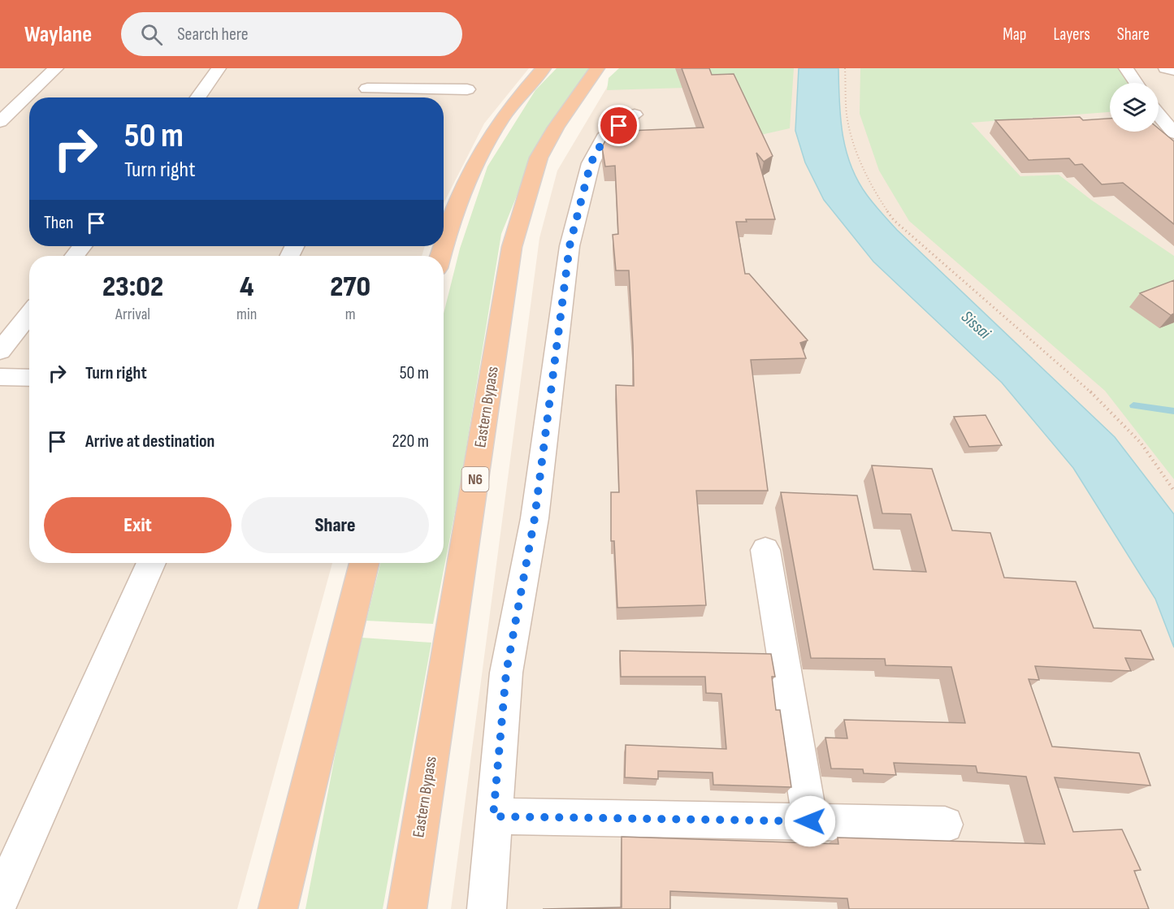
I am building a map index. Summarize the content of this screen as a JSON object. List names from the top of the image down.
{
  "streets": {
    "highway": ["Eastern Bypass", "N6"]
  },
  "water": ["Sissai"],
  "page": {
    "header": "Waylane",
    "search": "Search here",
    "nav": ["Map", "Layers", "Share"],
    "turn": ["50 m", "Turn right"],
    "then": "Then",
    "eta": [
      "23:02",
      "Arrival",
      "4",
      "min",
      "270",
      "m"
    ],
    "list": [
      {
        "name": "Turn right",
        "value": "50 m"
      },
      {
        "name": "Arrive at destination",
        "value": "220 m"
      }
    ],
    "buttons": ["Exit", "Share"]
  }
}
